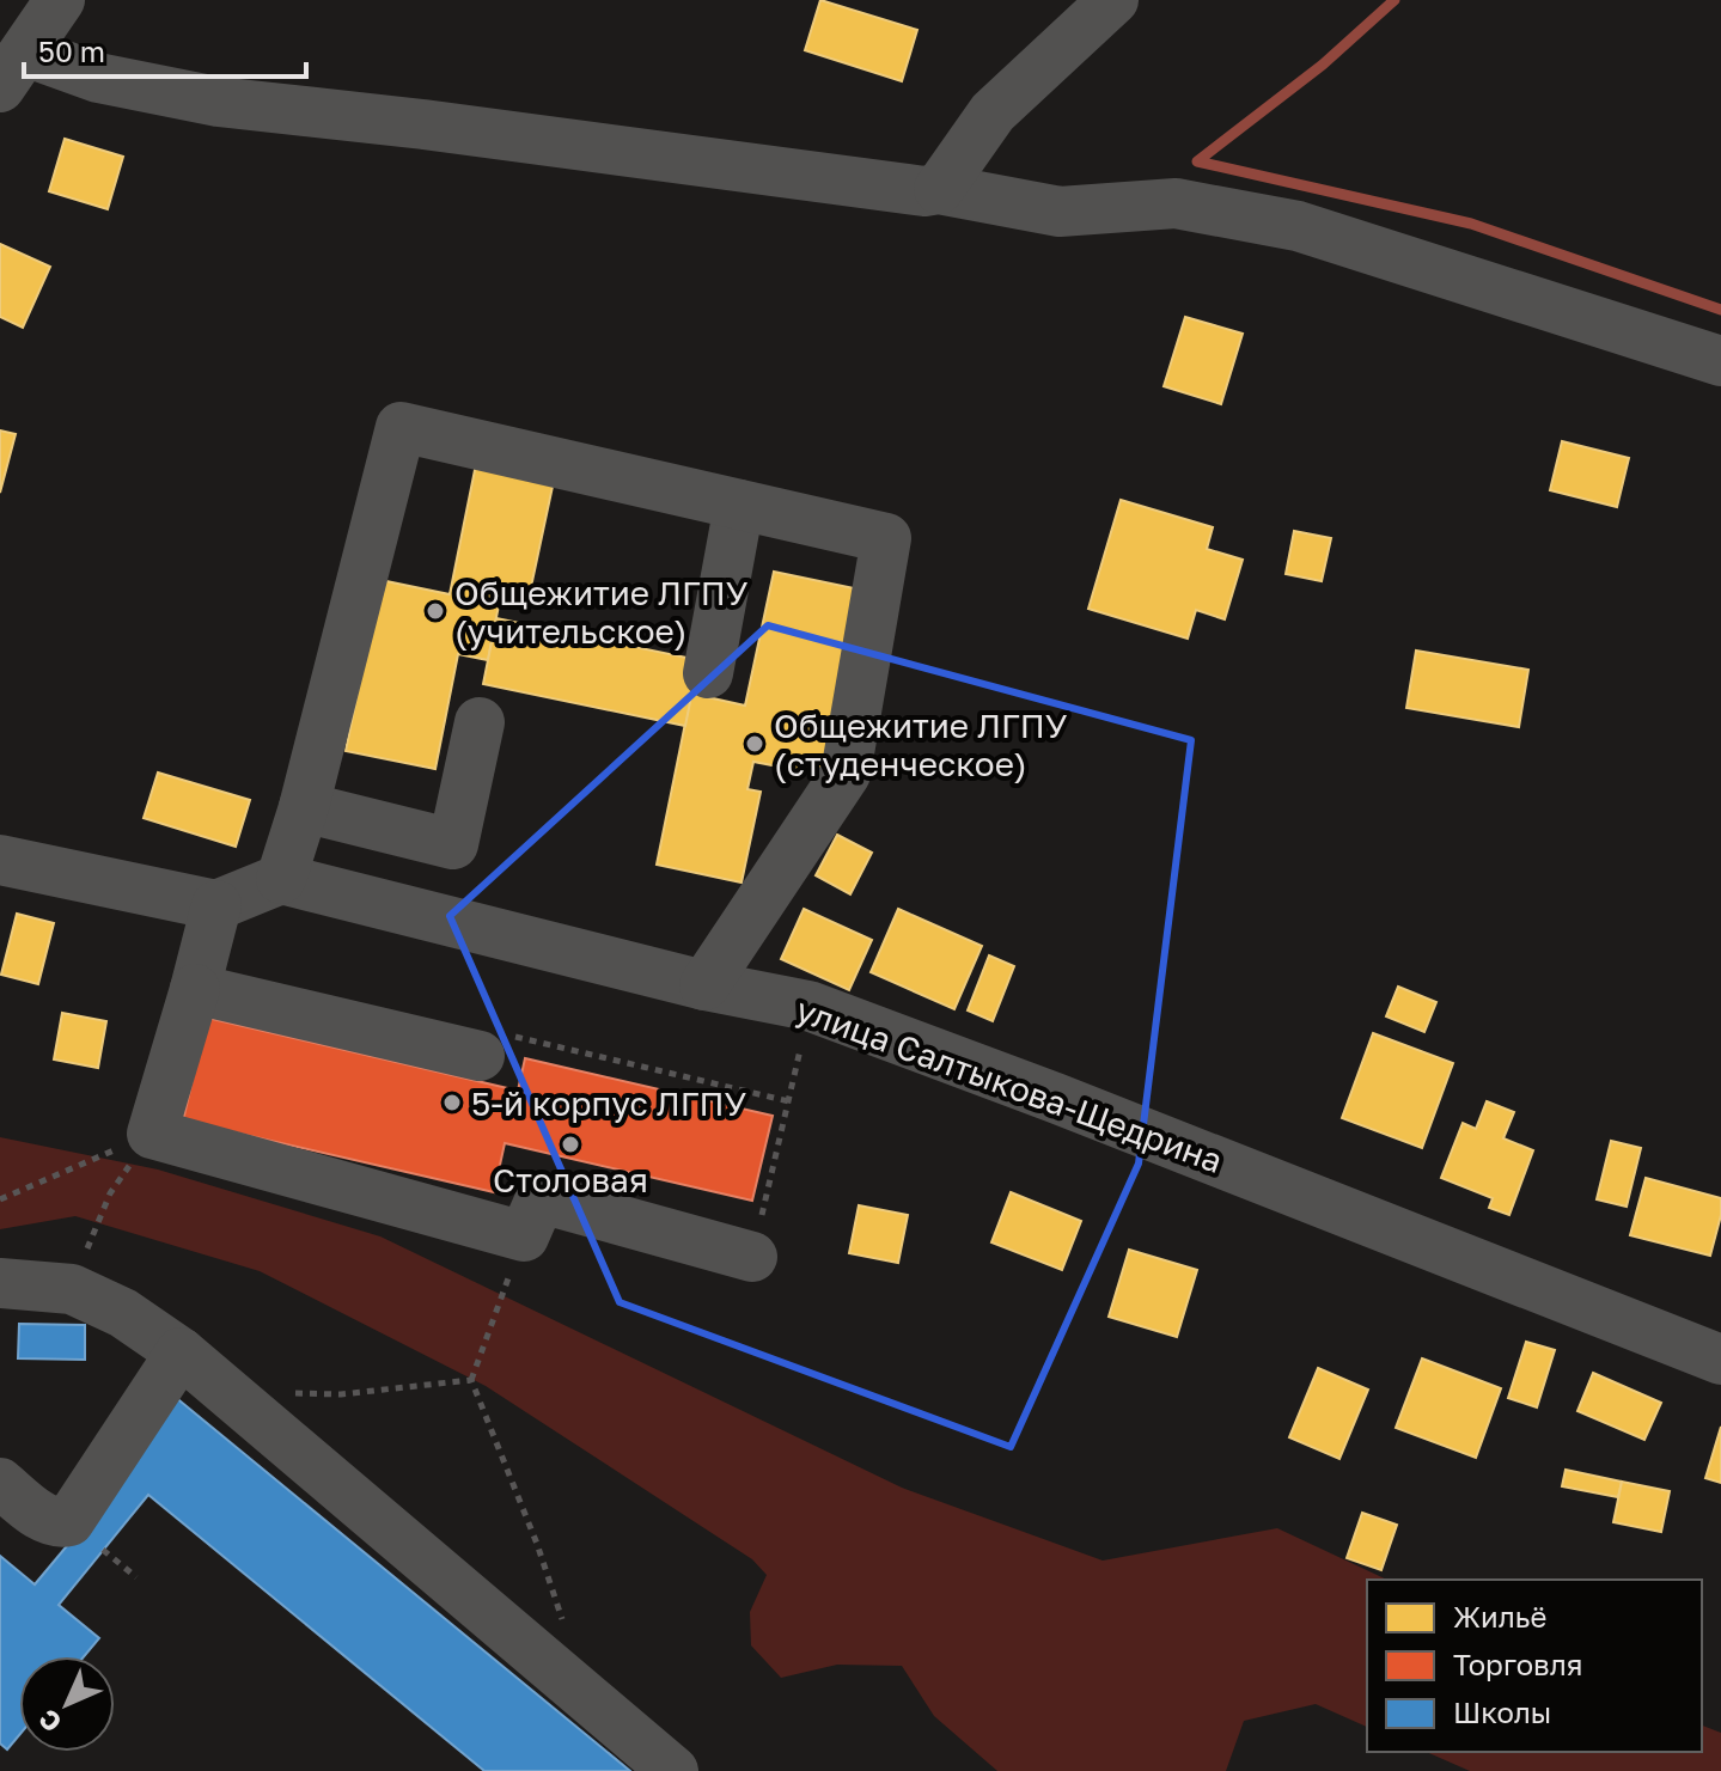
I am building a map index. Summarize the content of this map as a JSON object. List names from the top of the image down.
{
  "streets": {
    "street": ["улица Салтыкова-Щедрина"]
  },
  "places": [
    "Общежитие ЛГПУ (учительское)",
    "Общежитие ЛГПУ (студенческое)",
    "5-й корпус ЛГПУ",
    "Столовая"
  ],
  "legend": ["Жильё", "Торговля", "Школы"],
  "scale_bar": "50 m",
  "north": "bottom left"
}
